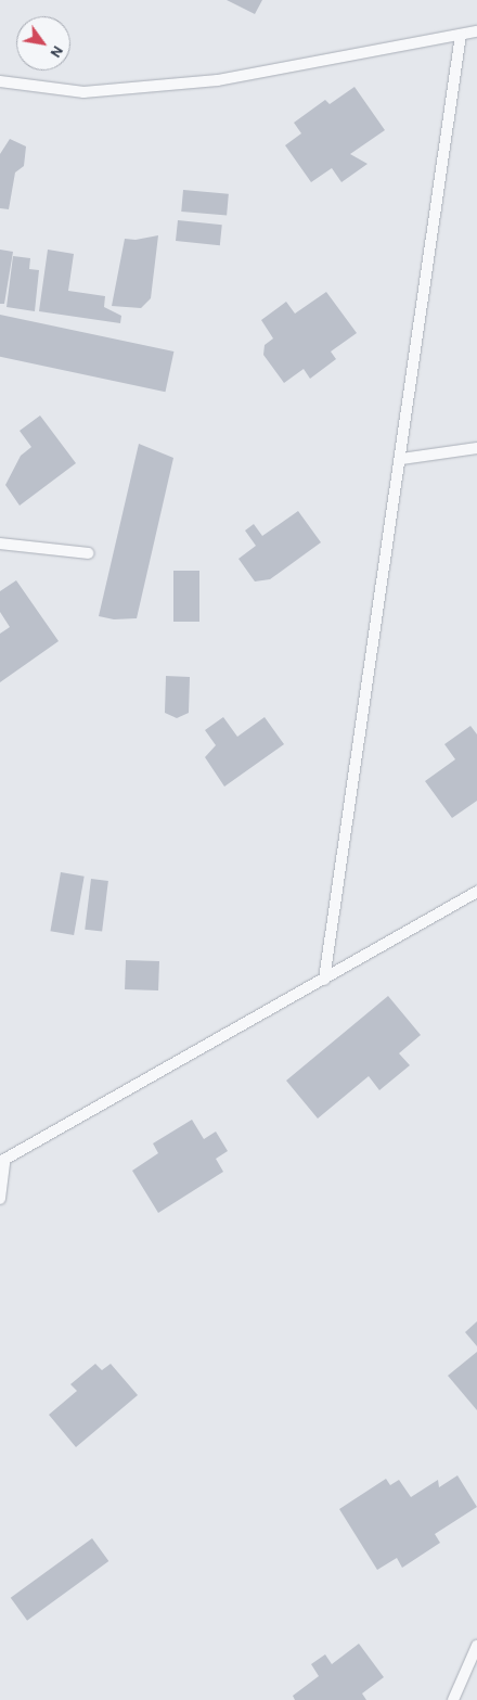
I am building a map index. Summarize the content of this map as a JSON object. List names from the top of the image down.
{
  "north": "bottom right"
}
